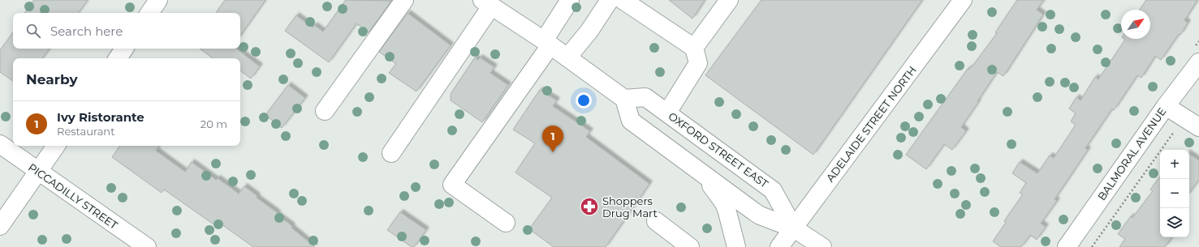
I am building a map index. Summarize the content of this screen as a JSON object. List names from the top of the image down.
{
  "streets": {
    "main road": [
      "ADELAIDE STREET NORTH",
      "OXFORD STREET EAST",
      "BALMORAL AVENUE",
      "PICCADILLY STREET"
    ]
  },
  "crossings": [
    ["ADELAIDE STREET NORTH", "OXFORD STREET EAST"]
  ],
  "places": {
    "pharmacy": ["Shoppers Drug Mart"]
  },
  "north": "top right",
  "page": {
    "search": "Search here",
    "heading": "Nearby",
    "list": [
      {
        "mark": "1",
        "name": "Ivy Ristorante",
        "note": "Restaurant",
        "value": "20 m"
      }
    ],
    "pins": "1",
    "map_buttons": ["+", "−"]
  }
}
